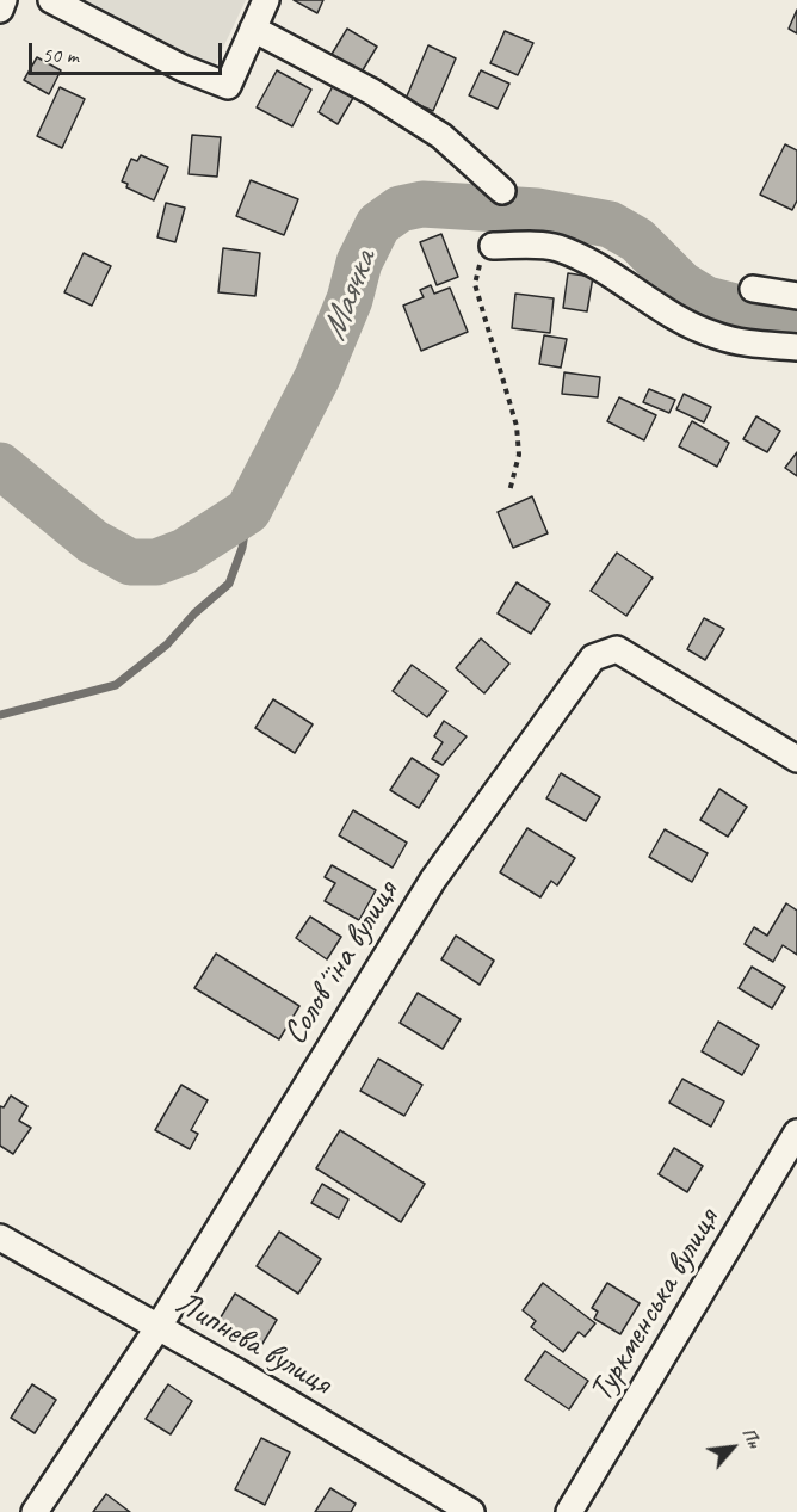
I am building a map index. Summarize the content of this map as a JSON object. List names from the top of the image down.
{
  "streets": {
    "street": ["Соловʼїна вулиця", "Туркменська вулиця", "Липнева вулиця"]
  },
  "crossings": [
    ["Соловʼїна вулиця", "Липнева вулиця"]
  ],
  "water": ["Маячка"],
  "scale_bar": "50 m",
  "north": "top right"
}
